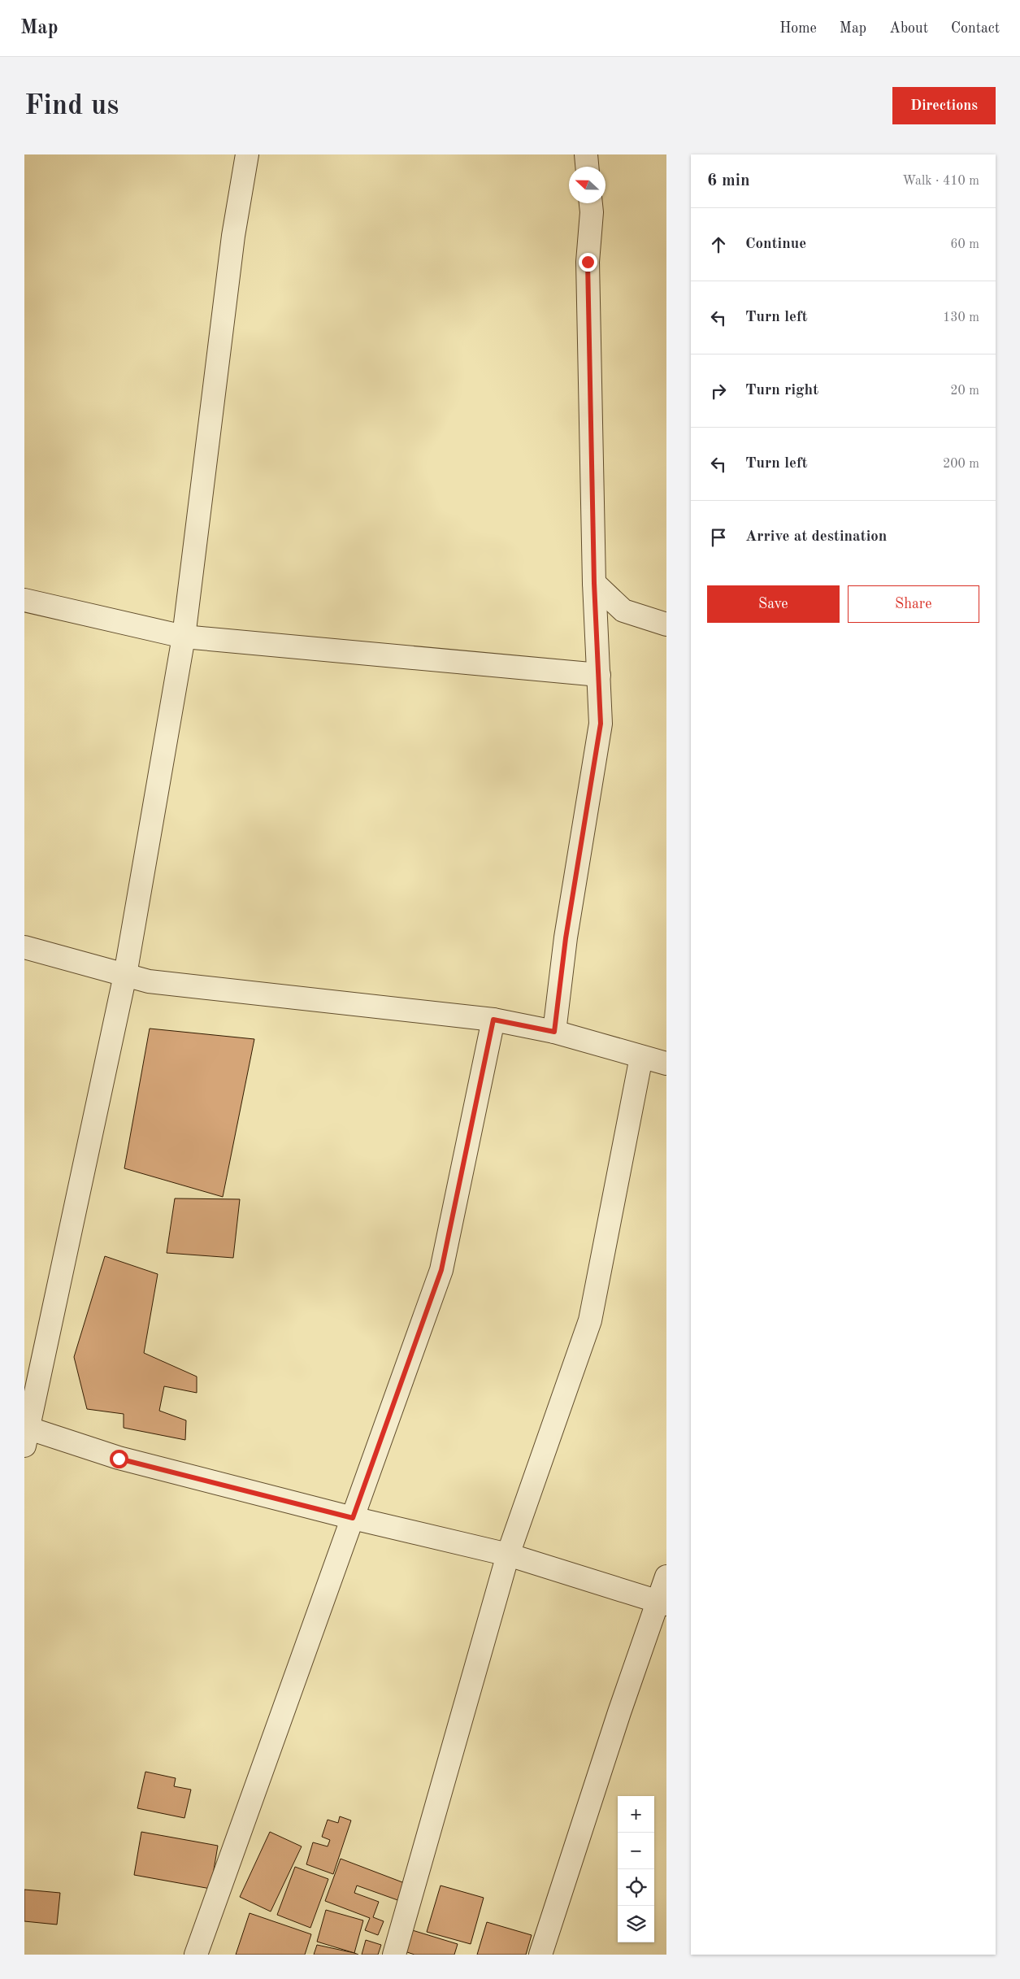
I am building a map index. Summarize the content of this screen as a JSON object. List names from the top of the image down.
{
  "north": "left",
  "page": {
    "header": "Map",
    "nav": [
      "Home",
      "Map",
      "About",
      "Contact"
    ],
    "buttons": [
      "Directions",
      ["Save", "Share"]
    ],
    "title": "Find us",
    "heading": ["6 min", "Walk · 410 m"],
    "list": [
      ["Continue", "60 m"],
      ["Turn left", "130 m"],
      ["Turn right", "20 m"],
      ["Turn left", "200 m"],
      "Arrive at destination"
    ],
    "map_buttons": ["+", "−"]
  }
}
